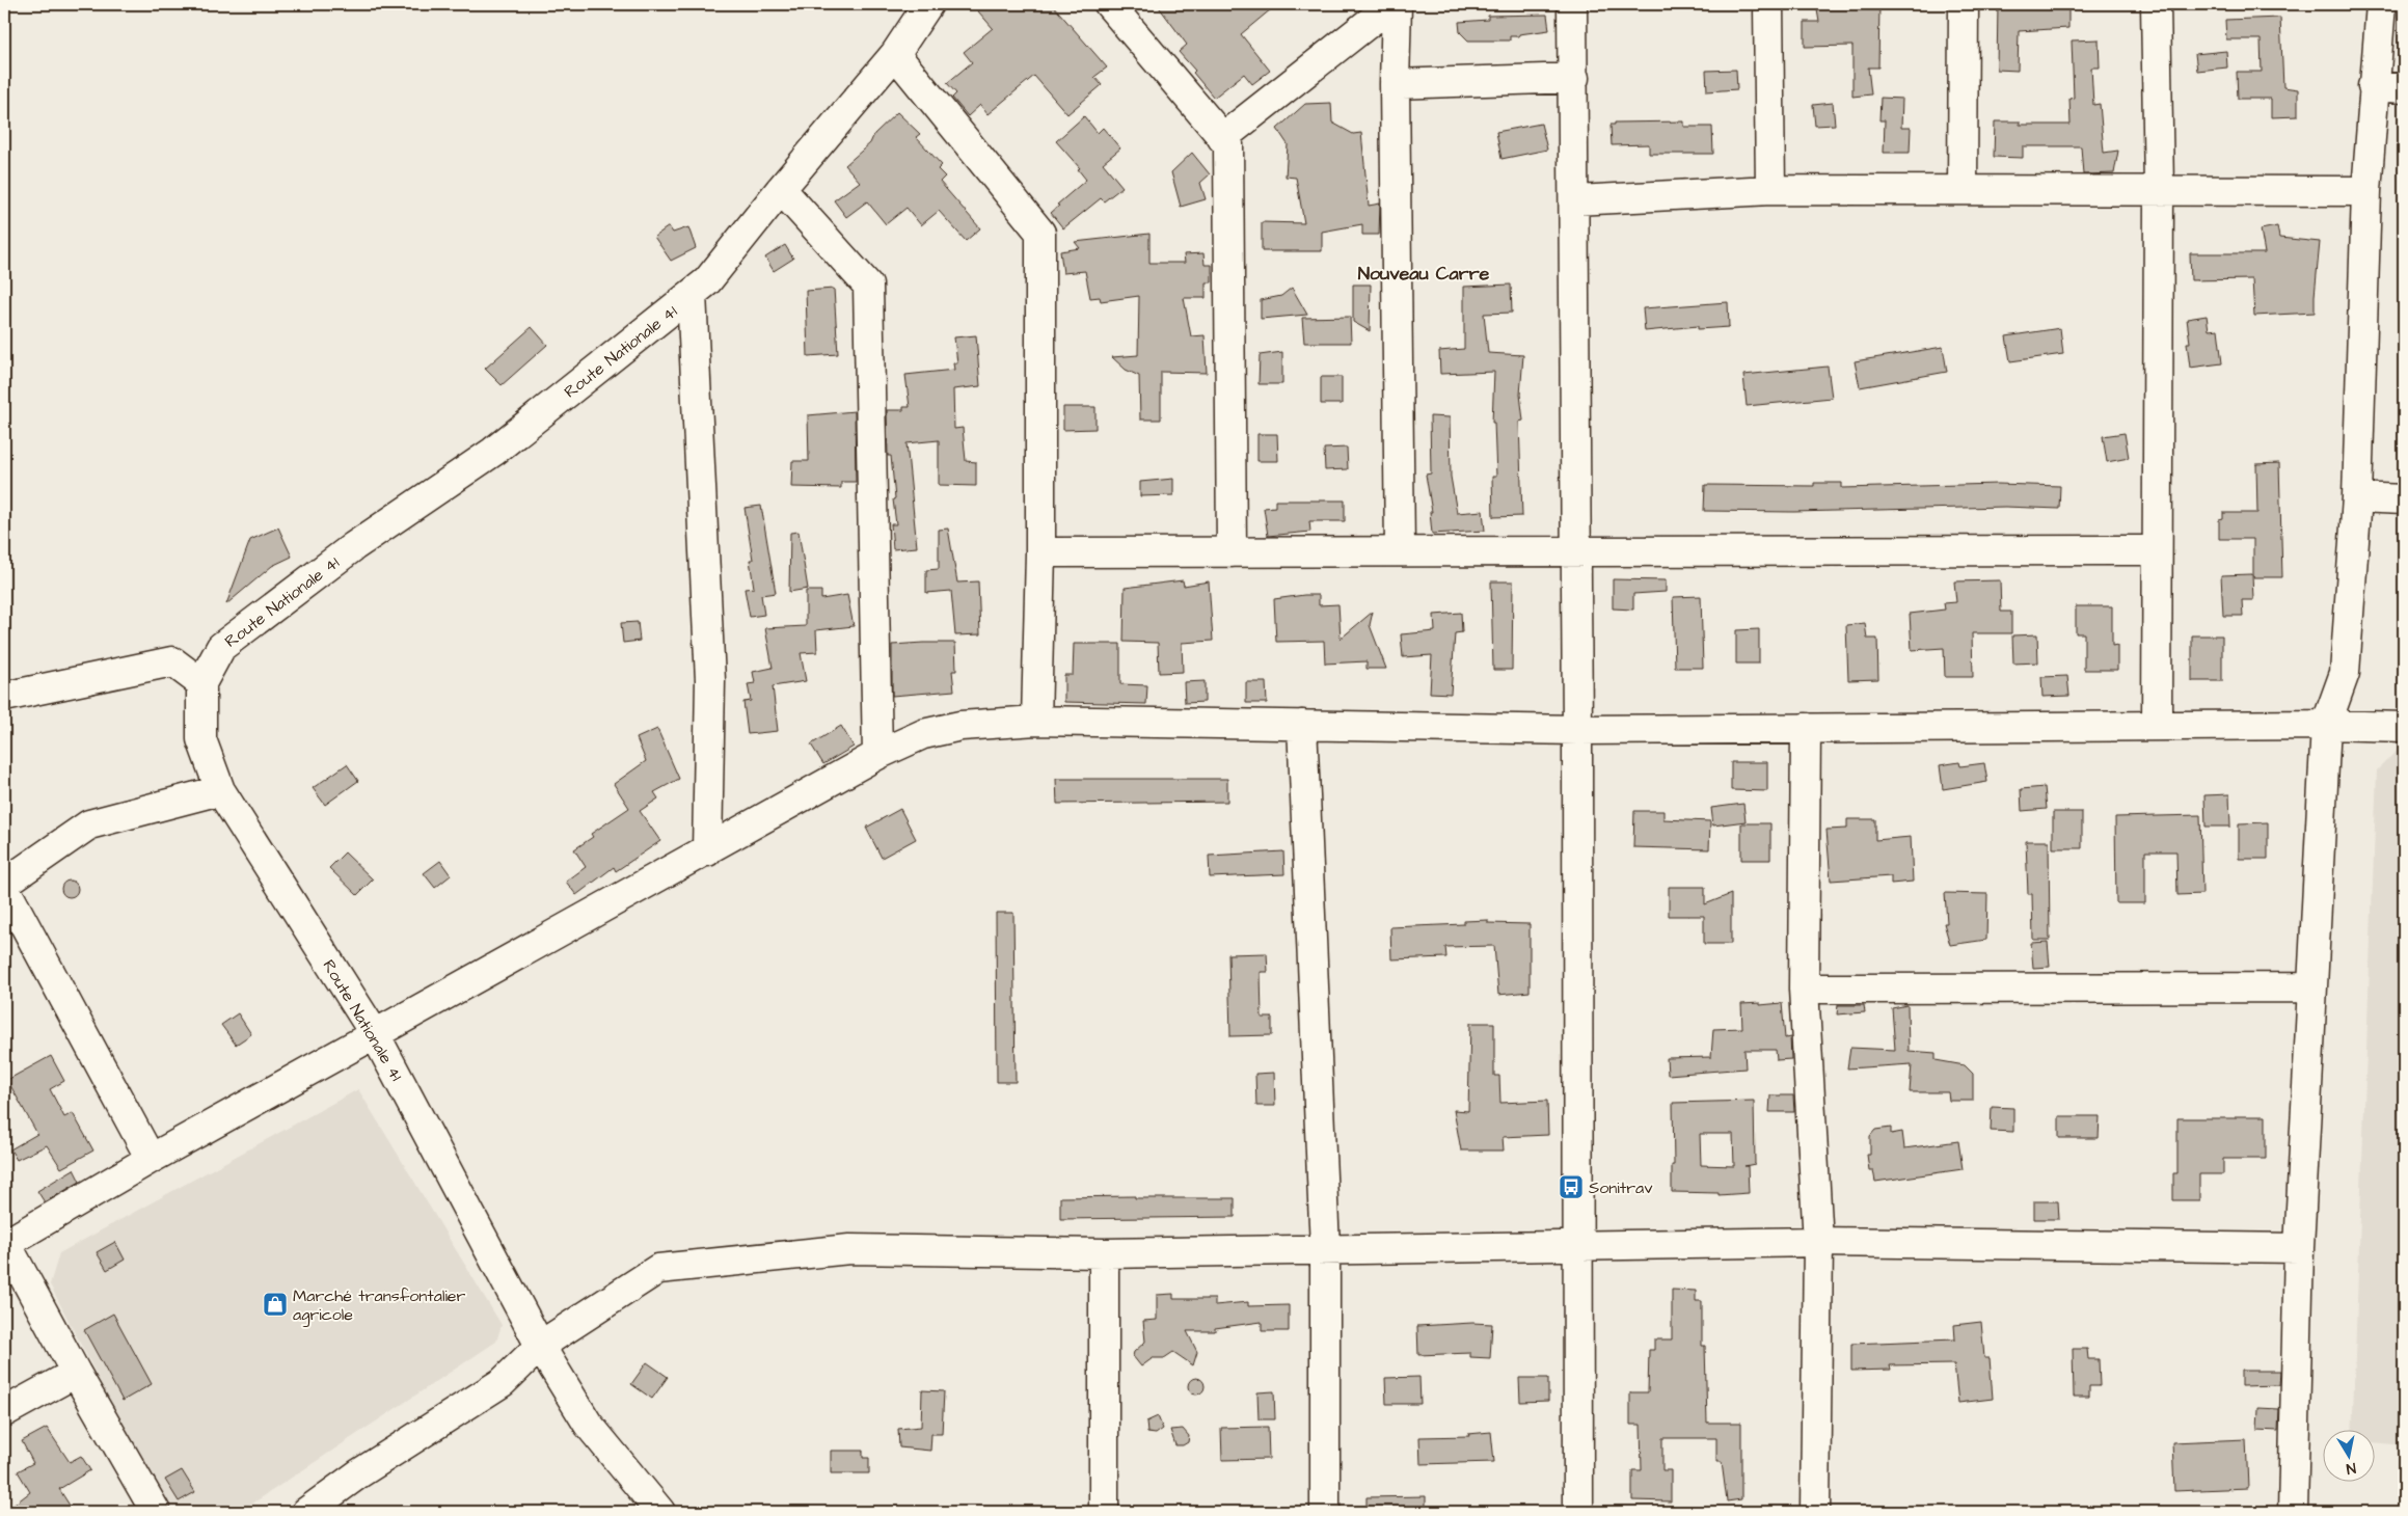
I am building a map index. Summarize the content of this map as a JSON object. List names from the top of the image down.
{
  "streets": {
    "street": ["Route Nationale 41"]
  },
  "districts": ["Nouveau Carre"],
  "places": {
    "bus stop": ["Sonitrav"],
    "shop": ["Marché transfontalier agricole"]
  },
  "north": "bottom"
}
